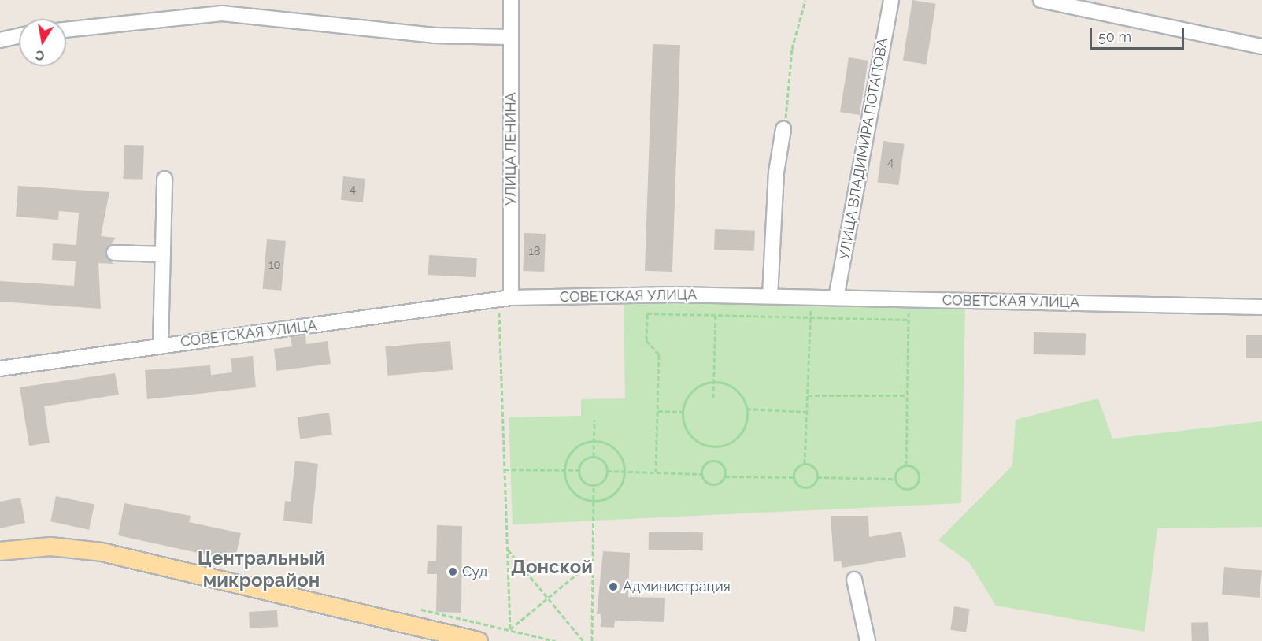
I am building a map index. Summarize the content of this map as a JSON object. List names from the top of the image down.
{
  "streets": {
    "street": ["УЛИЦА ЛЕНИНА", "УЛИЦА ВЛАДИМИРА ПОТАПОВА", "СОВЕТСКАЯ УЛИЦА"]
  },
  "crossings": [
    ["УЛИЦА ЛЕНИНА", "СОВЕТСКАЯ УЛИЦА"],
    ["УЛИЦА ВЛАДИМИРА ПОТАПОВА", "СОВЕТСКАЯ УЛИЦА"]
  ],
  "districts": ["Центральный микрорайон", "Донской"],
  "places": ["Суд", "Администрация"],
  "house_numbers": [
    "4",
    "4",
    "18",
    "10"
  ],
  "scale_bar": "50 m",
  "north": "bottom"
}
